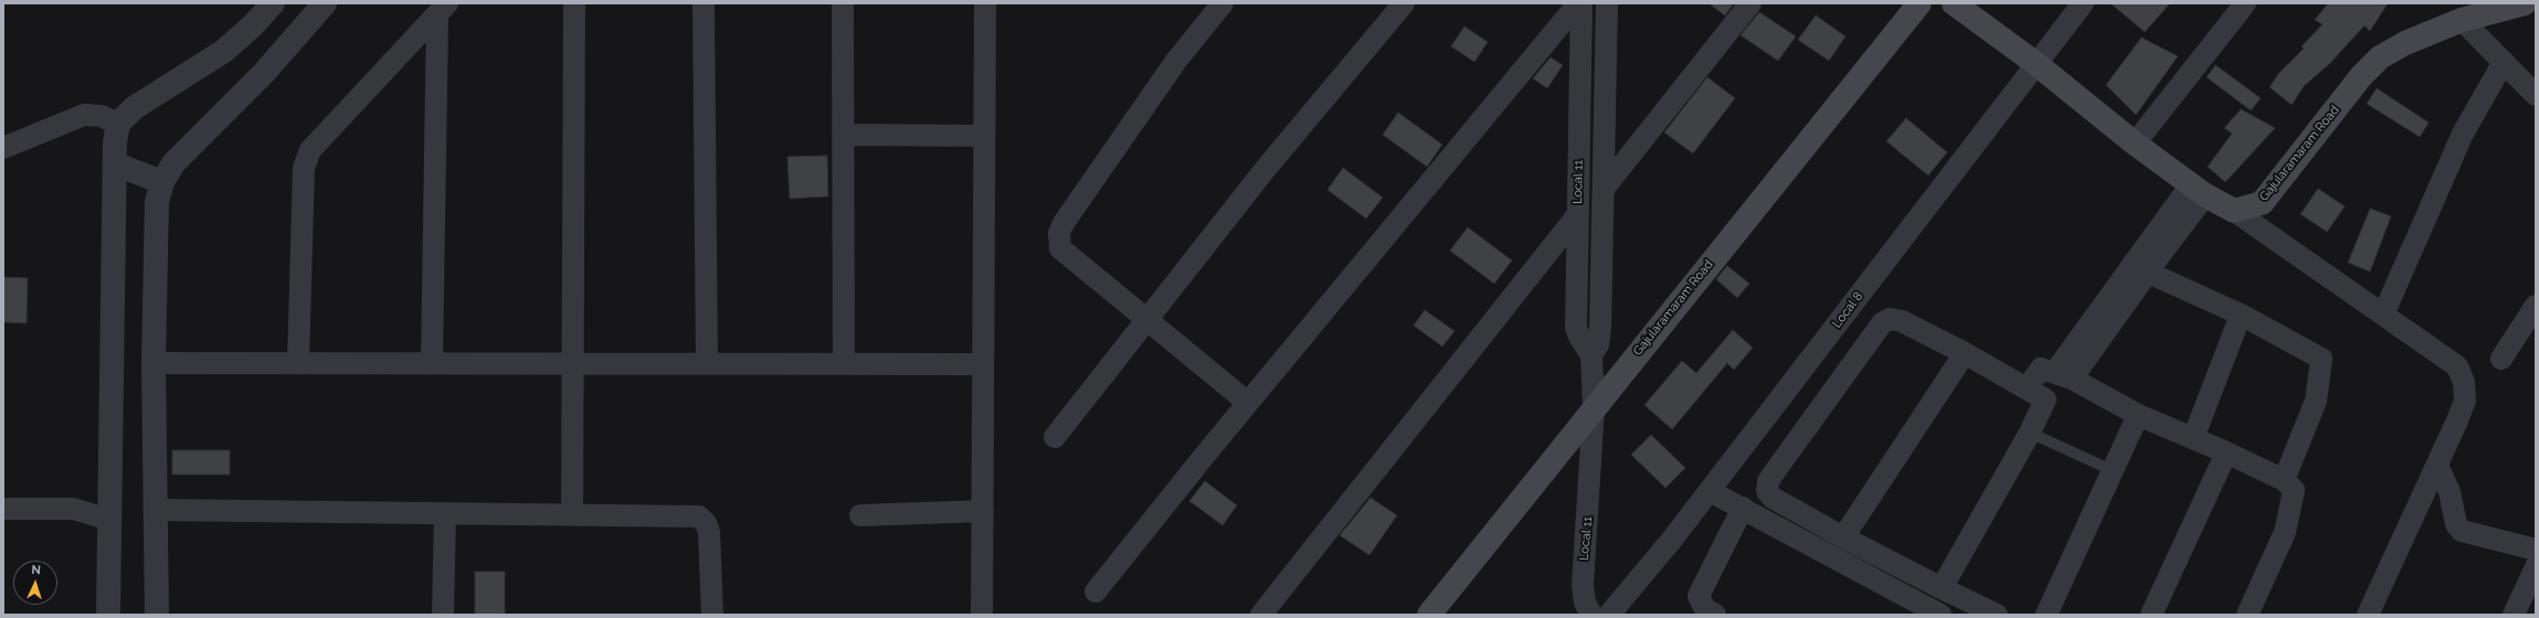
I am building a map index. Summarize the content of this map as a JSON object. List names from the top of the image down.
{
  "streets": {
    "main road": ["Gajularamaram Road"],
    "street": ["Local 11", "Local 8"]
  },
  "crossings": [
    ["Gajularamaram Road", "Local 11"]
  ],
  "north": "top"
}
